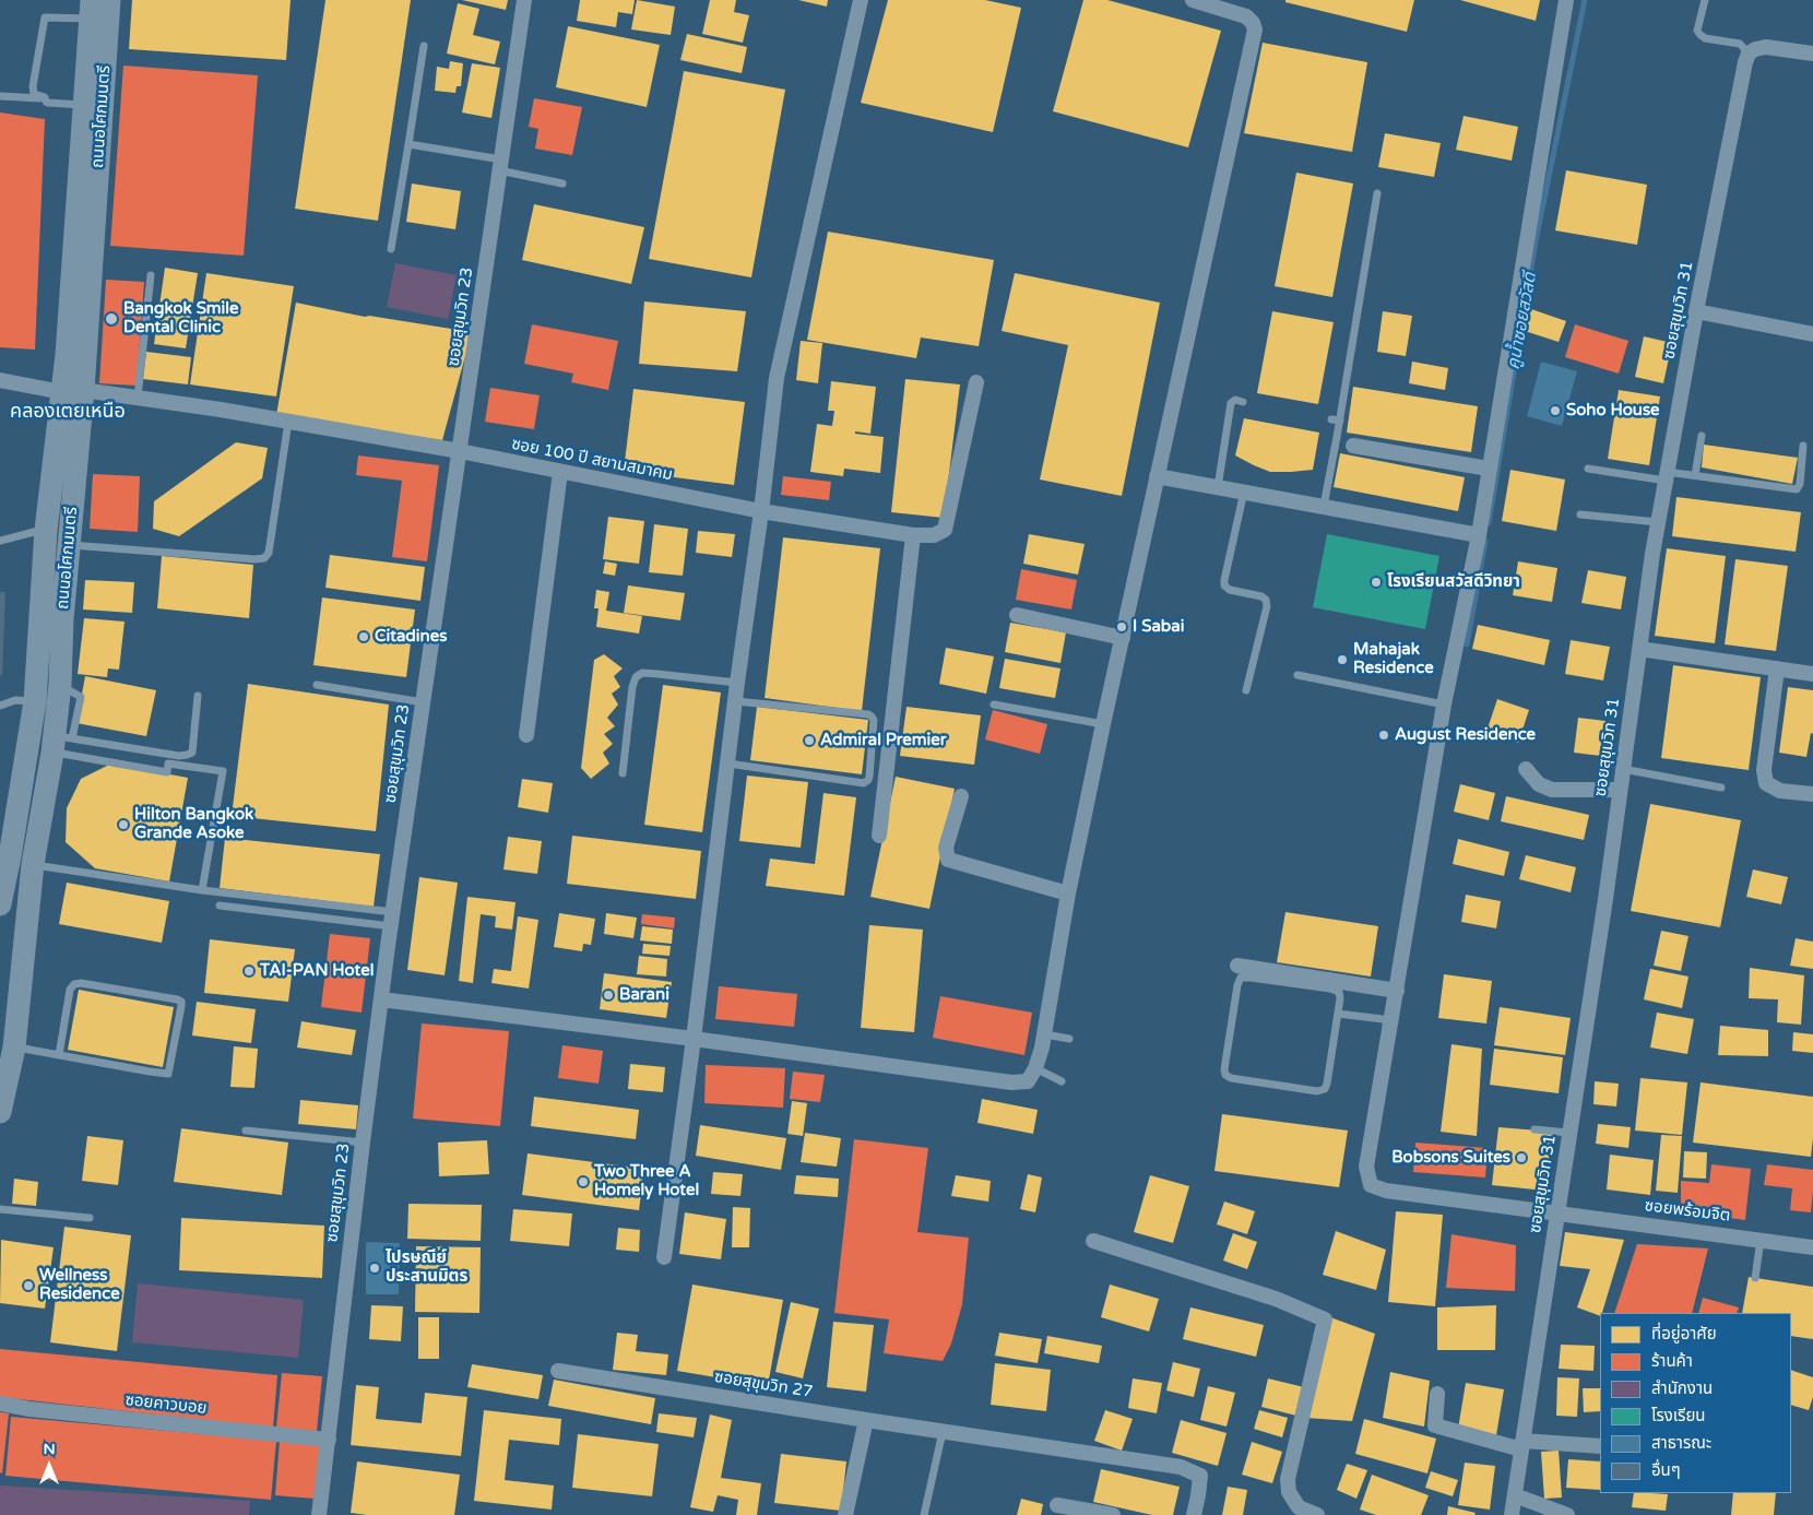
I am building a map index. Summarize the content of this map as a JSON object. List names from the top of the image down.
{
  "streets": {
    "main road": ["ถนนอโศกมนตรี"],
    "street": [
      "ซอยสุขุมวิท 31",
      "ซอยสุขุมวิท 23",
      "ซอย 100 ปี สยามสมาคม",
      "ซอยพร้อมจิต",
      "ซอยสุขุมวิท 27",
      "ซอยคาวบอย"
    ]
  },
  "crossings": [
    ["ถนนอโศกมนตรี", "ซอย 100 ปี สยามสมาคม"],
    ["ซอยสุขุมวิท 31", "ซอยพร้อมจิต"],
    ["ซอยสุขุมวิท 23", "ซอย 100 ปี สยามสมาคม"],
    ["ซอยสุขุมวิท 23", "ซอยคาวบอย"]
  ],
  "districts": ["คลองเตยเหนือ"],
  "water": ["คูน้ำซอยสวัสดี"],
  "places": [
    "Bangkok Smile Dental Clinic",
    "Soho House",
    "โรงเรียนสวัสดีวิทยา",
    "I Sabai",
    "Citadines",
    "Mahajak Residence",
    "August Residence",
    "Admiral Premier",
    "Hilton Bangkok Grande Asoke",
    "TAI-PAN Hotel",
    "Barani",
    "Bobsons Suites",
    "Two Three A Homely Hotel",
    "ไปรษณีย์ ประสานมิตร",
    "Wellness Residence"
  ],
  "legend": [
    "ที่อยู่อาศัย",
    "ร้านค้า",
    "สำนักงาน",
    "โรงเรียน",
    "สาธารณะ",
    "อื่นๆ"
  ],
  "north": "top"
}
